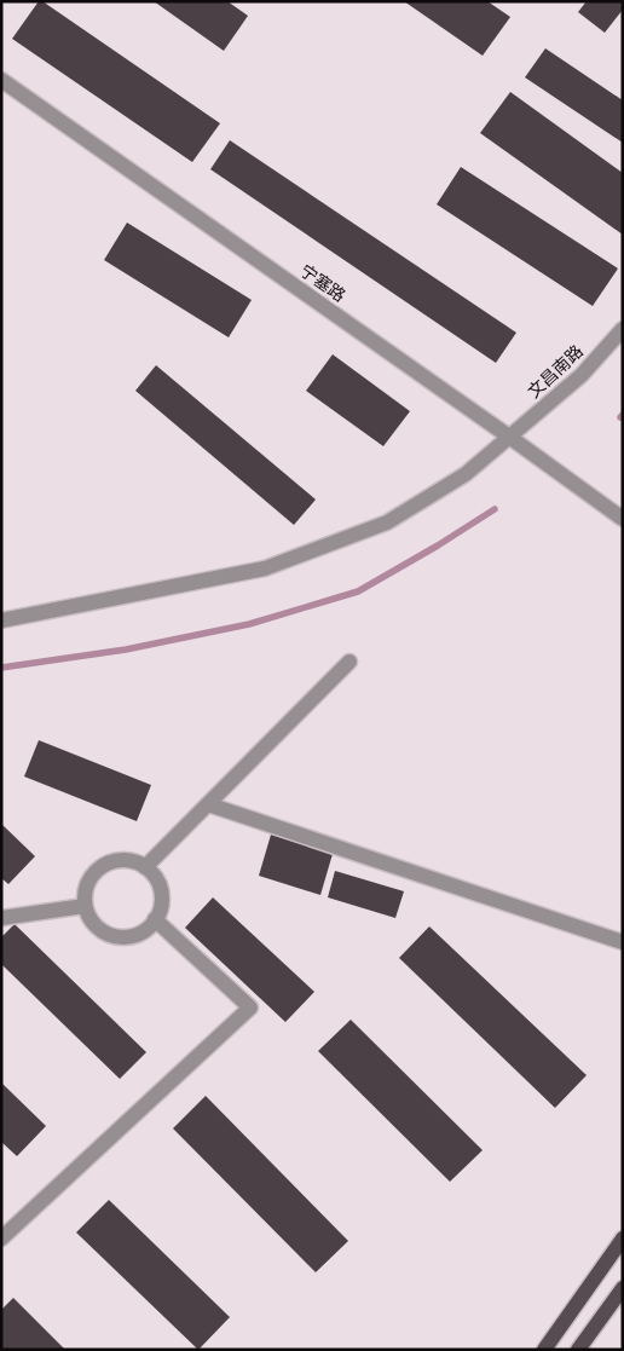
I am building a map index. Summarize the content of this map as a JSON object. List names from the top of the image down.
{
  "streets": {
    "street": ["宁塞路", "文昌南路"]
  },
  "crossings": [
    ["宁塞路", "文昌南路"]
  ]
}
